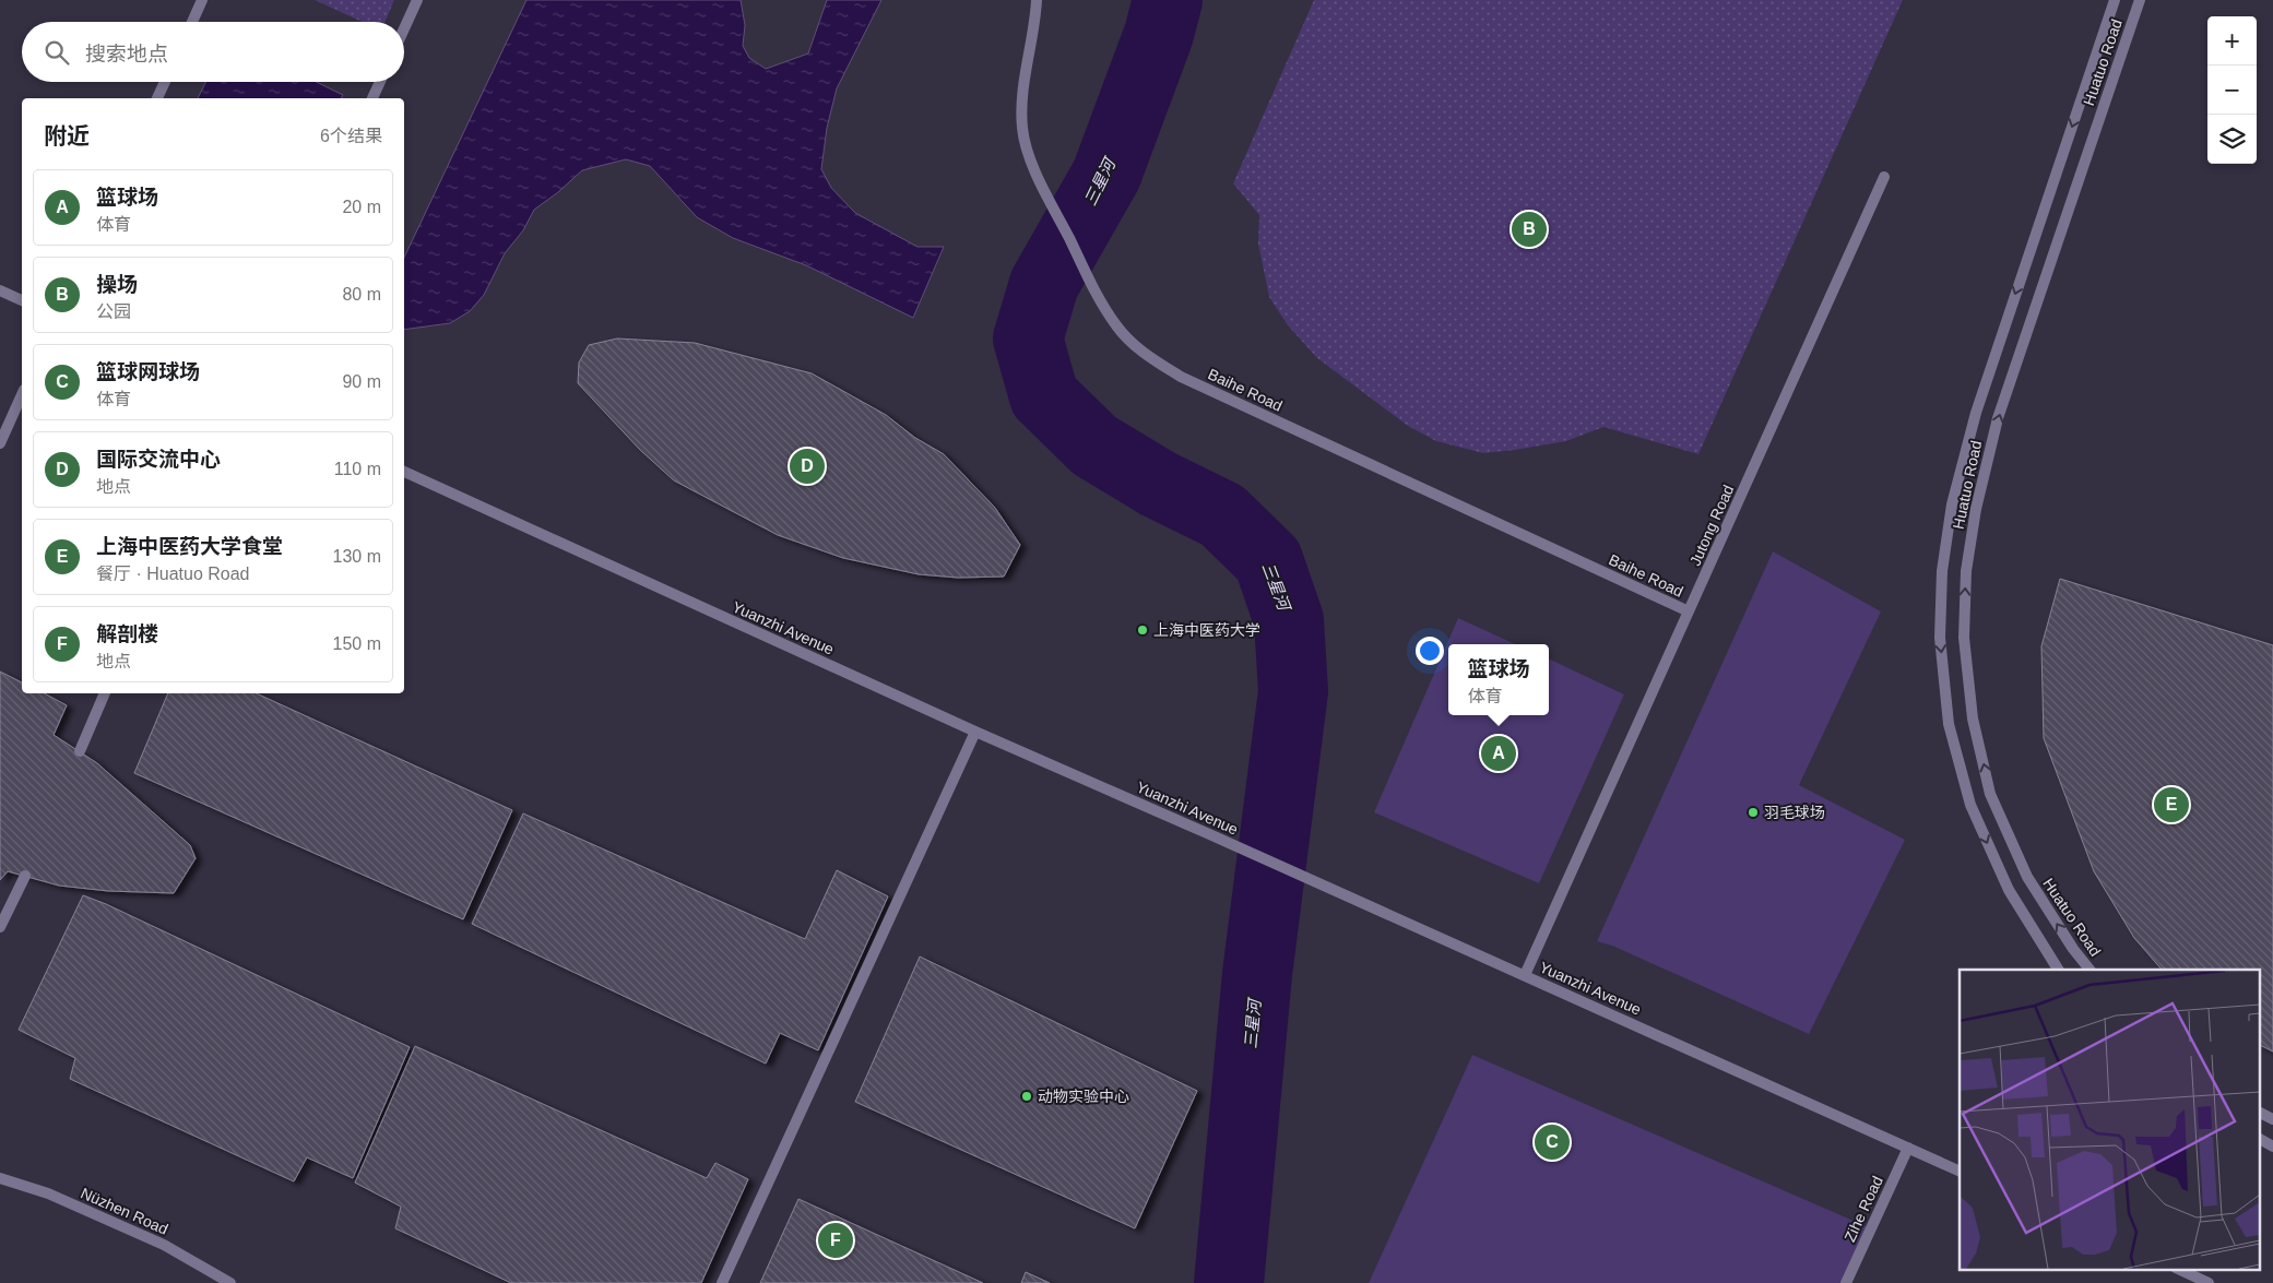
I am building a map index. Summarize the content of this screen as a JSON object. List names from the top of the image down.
{
  "streets": {
    "street": [
      "Huatuo Road",
      "Baihe Road",
      "Jutong Road",
      "Yuanzhi Avenue",
      "Zihe Road",
      "Nüzhen Road"
    ]
  },
  "crossings": [
    ["Baihe Road", "Jutong Road"],
    ["Jutong Road", "Yuanzhi Avenue"],
    ["Yuanzhi Avenue", "Zihe Road"]
  ],
  "water": ["三星河"],
  "places": ["上海中医药大学", "羽毛球场", "动物实验中心"],
  "page": {
    "map_buttons": ["+", "−"],
    "search": "搜索地点",
    "heading": ["附近", "6个结果"],
    "list": [
      {
        "mark": "A",
        "name": "篮球场",
        "note": "体育",
        "value": "20 m"
      },
      {
        "mark": "B",
        "name": "操场",
        "note": "公园",
        "value": "80 m"
      },
      {
        "mark": "C",
        "name": "篮球网球场",
        "note": "体育",
        "value": "90 m"
      },
      {
        "mark": "D",
        "name": "国际交流中心",
        "note": "地点",
        "value": "110 m"
      },
      {
        "mark": "E",
        "name": "上海中医药大学食堂",
        "note": "餐厅 · Huatuo Road",
        "value": "130 m"
      },
      {
        "mark": "F",
        "name": "解剖楼",
        "note": "地点",
        "value": "150 m"
      }
    ],
    "pins": [
      "B",
      "D",
      "A",
      "E",
      "C",
      "F"
    ],
    "popup": ["篮球场", "体育"]
  }
}
